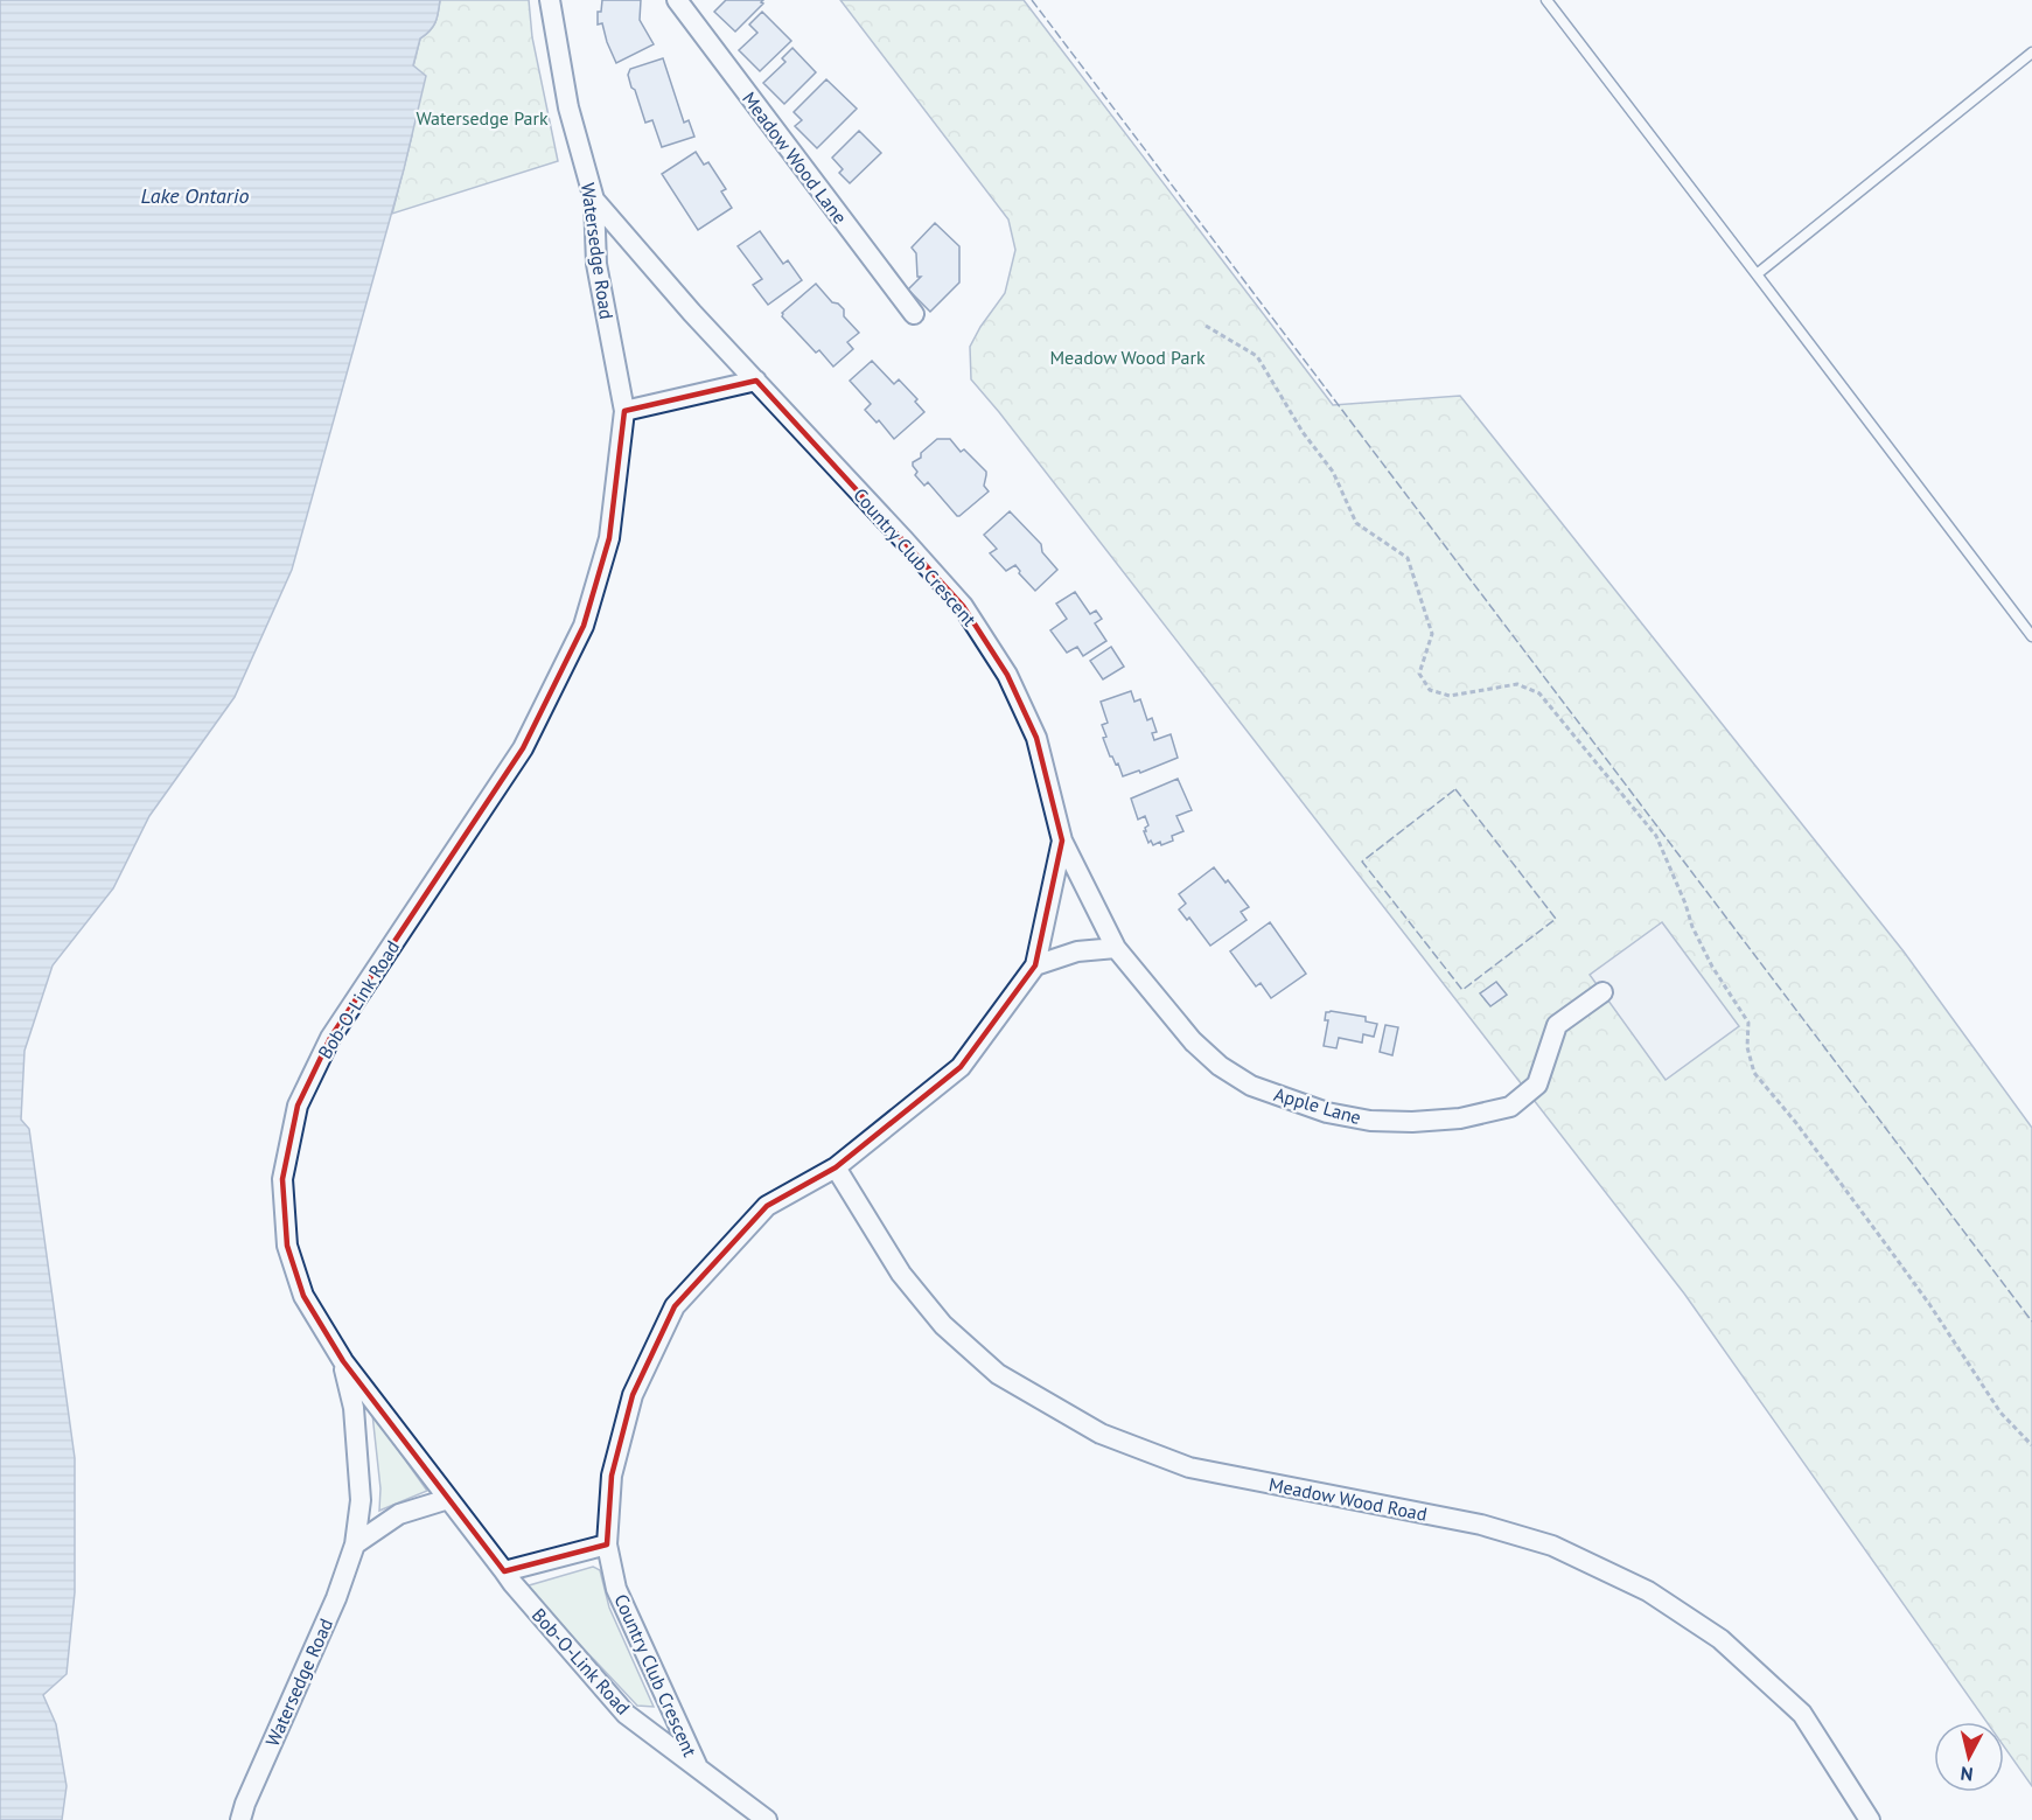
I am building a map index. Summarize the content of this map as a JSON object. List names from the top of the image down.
{
  "streets": {
    "street": [
      "Meadow Wood Lane",
      "Watersedge Road",
      "Country Club Crescent",
      "Bob-O-Link Road",
      "Apple Lane",
      "Meadow Wood Road"
    ]
  },
  "crossings": [
    ["Watersedge Road", "Country Club Crescent"],
    ["Watersedge Road", "Bob-O-Link Road"],
    ["Country Club Crescent", "Bob-O-Link Road"],
    ["Country Club Crescent", "Apple Lane"],
    ["Country Club Crescent", "Meadow Wood Road"]
  ],
  "water": ["Lake Ontario"],
  "parks": ["Watersedge Park", "Meadow Wood Park"],
  "north": "bottom"
}
